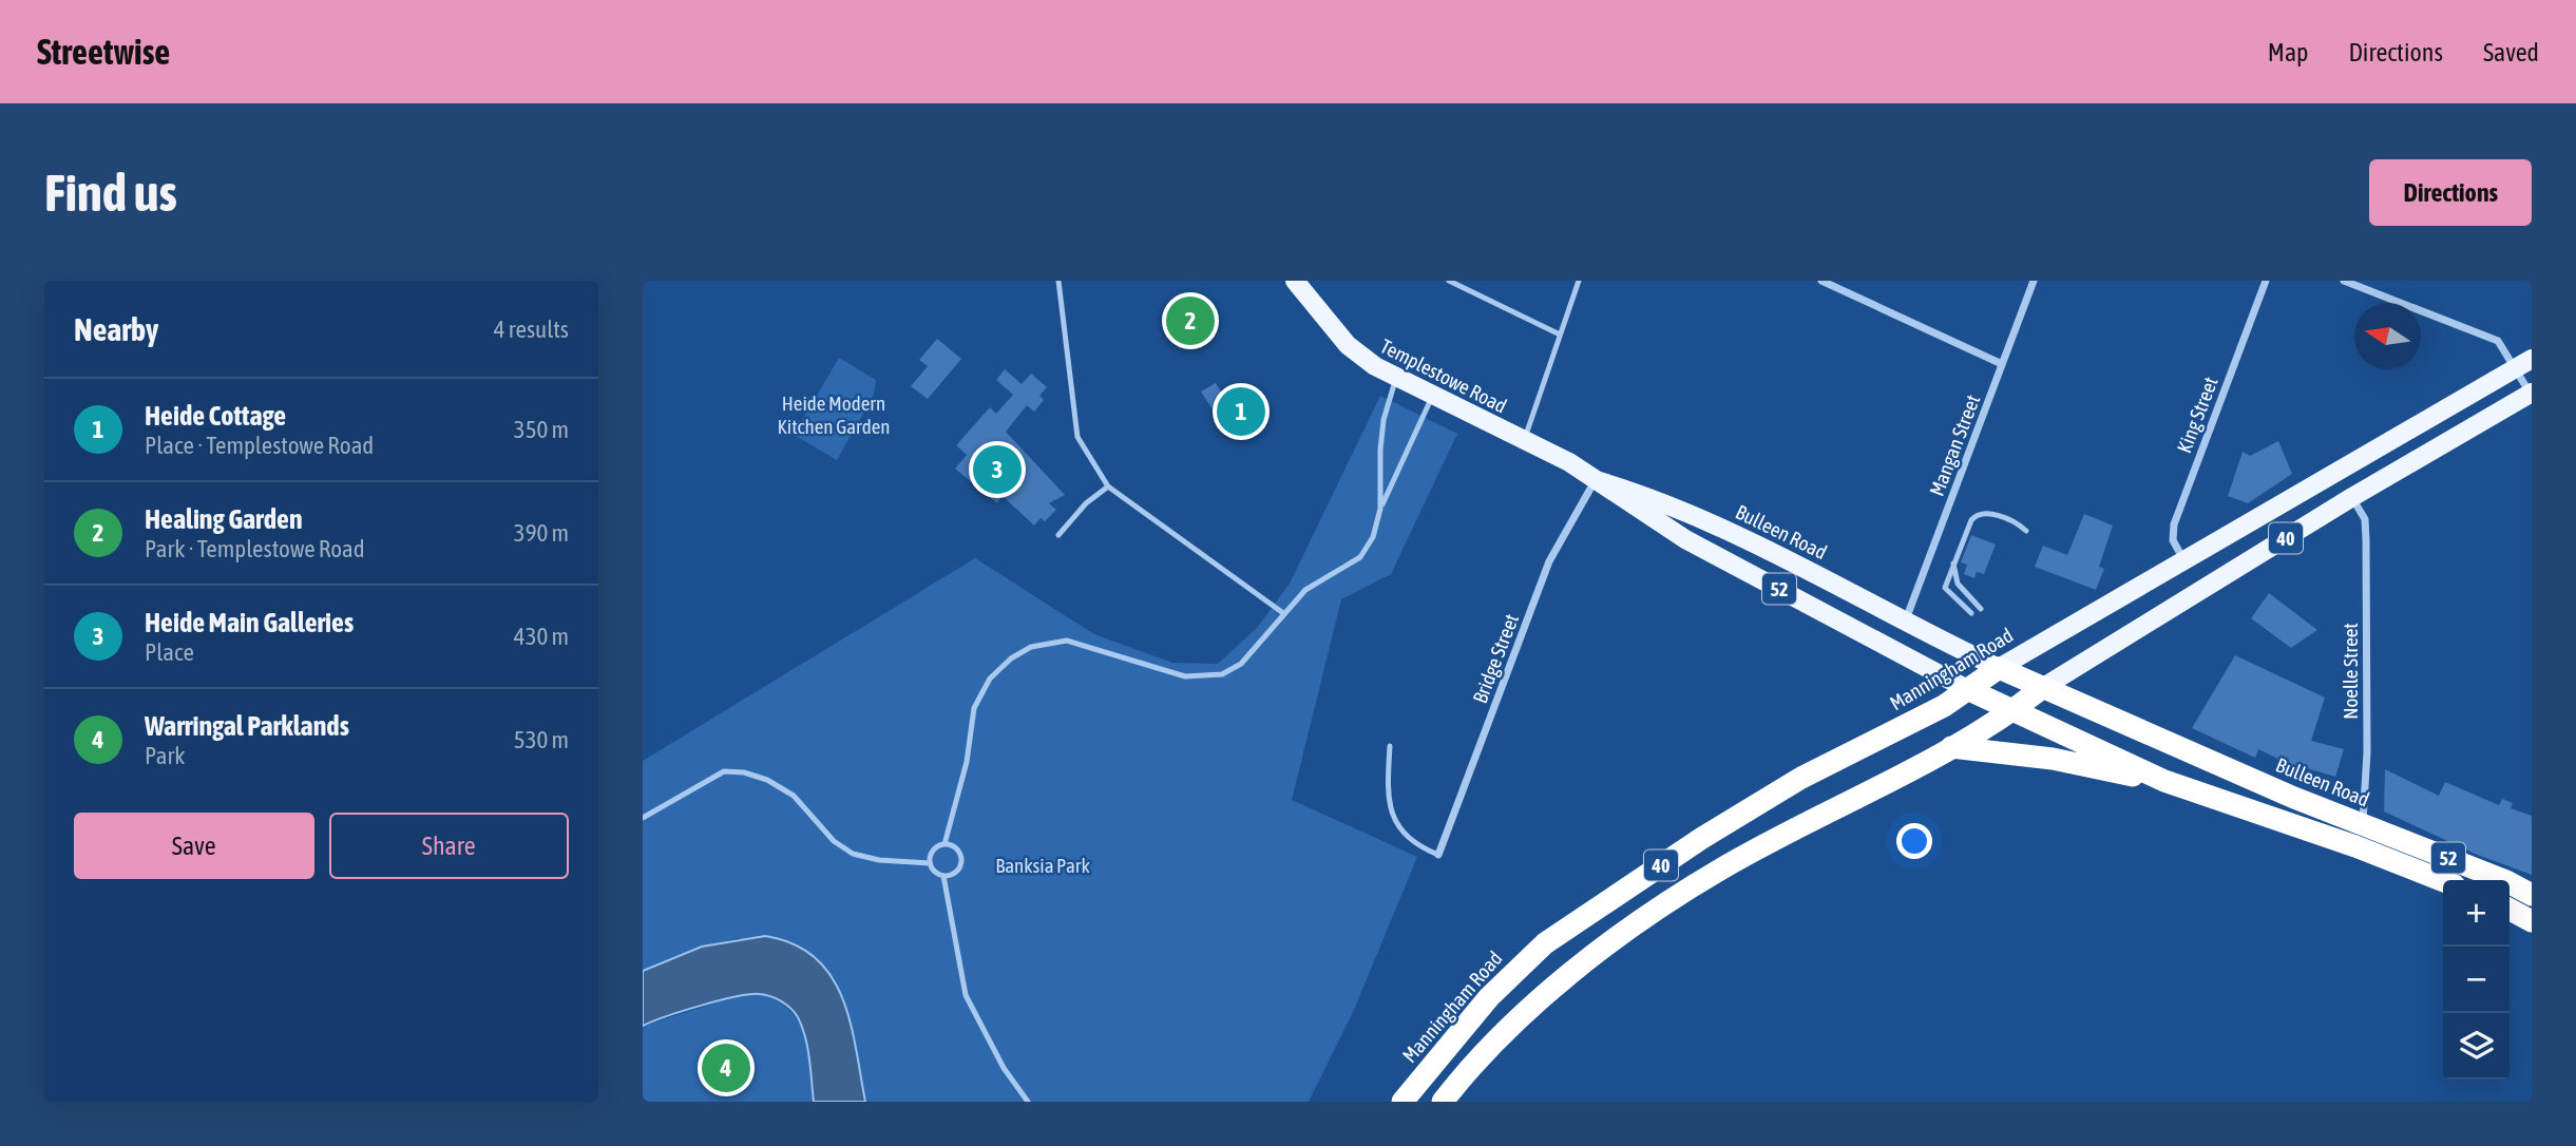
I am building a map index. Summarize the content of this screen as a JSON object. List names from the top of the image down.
{
  "streets": {
    "highway": [
      "Bulleen Road",
      "40",
      "52",
      "Manningham Road"
    ],
    "main road": ["Templestowe Road"],
    "street": [
      "King Street",
      "Mangan Street",
      "Bridge Street",
      "Noelle Street"
    ]
  },
  "crossings": [
    ["Templestowe Road", "Bulleen Road"],
    ["Templestowe Road", "52"],
    ["Templestowe Road", "Bridge Street"],
    ["King Street", "Manningham Road"],
    ["Mangan Street", "Bulleen Road"],
    ["Bulleen Road", "40"],
    ["Bulleen Road", "52"],
    ["Bulleen Road", "Bridge Street"],
    ["Bulleen Road", "Manningham Road"],
    ["Bulleen Road", "Noelle Street"],
    ["40", "52"],
    ["40", "Noelle Street"],
    ["52", "Bridge Street"],
    ["52", "Manningham Road"],
    ["52", "Noelle Street"]
  ],
  "parks": ["Heide Modern Kitchen Garden", "Banksia Park"],
  "north": "left",
  "page": {
    "header": "Streetwise",
    "nav": ["Map", "Directions", "Saved"],
    "buttons": [
      "Directions",
      ["Save", "Share"]
    ],
    "title": "Find us",
    "heading": ["Nearby", "4 results"],
    "pins": [
      "2",
      "1",
      "3",
      "4"
    ],
    "list": [
      {
        "mark": "1",
        "name": "Heide Cottage",
        "note": "Place · Templestowe Road",
        "value": "350 m"
      },
      {
        "mark": "2",
        "name": "Healing Garden",
        "note": "Park · Templestowe Road",
        "value": "390 m"
      },
      {
        "mark": "3",
        "name": "Heide Main Galleries",
        "note": "Place",
        "value": "430 m"
      },
      {
        "mark": "4",
        "name": "Warringal Parklands",
        "note": "Park",
        "value": "530 m"
      }
    ],
    "map_buttons": ["+", "−"]
  }
}
